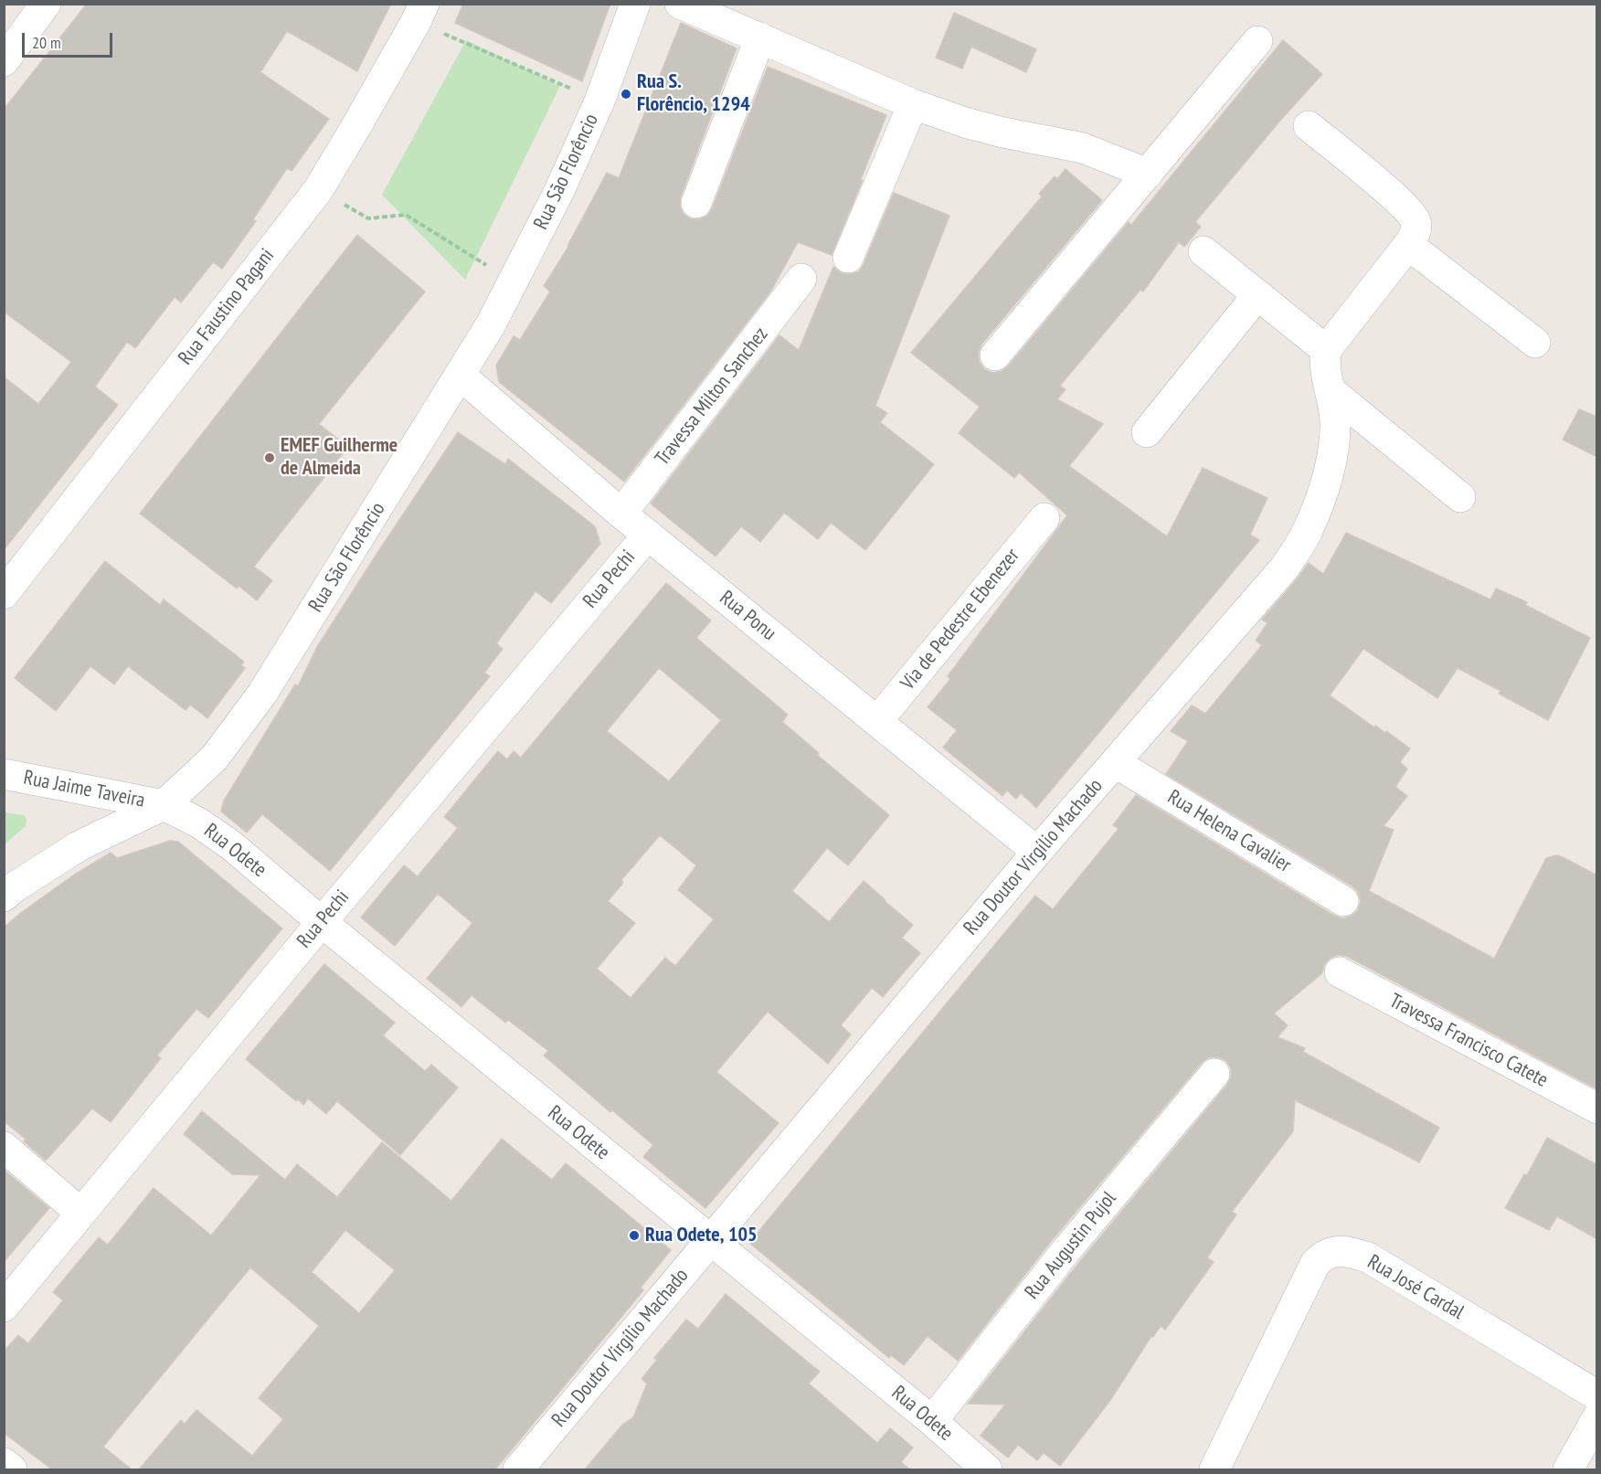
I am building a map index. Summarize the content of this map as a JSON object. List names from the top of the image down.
{
  "streets": {
    "street": [
      "Rua São Florêncio",
      "Rua Faustino Pagani",
      "Travessa Milton Sanchez",
      "Rua Pechi",
      "Rua Ponu",
      "Via de Pedestre Ebenezer",
      "Rua Jaime Taveira",
      "Rua Helena Cavalier",
      "Rua Odete",
      "Rua Doutor Virgílio Machado",
      "Travessa Francisco Catete",
      "Rua Augustin Pujol",
      "Rua José Cardal"
    ]
  },
  "crossings": [
    ["Rua São Florêncio", "Rua Ponu"],
    ["Rua São Florêncio", "Rua Jaime Taveira"],
    ["Rua São Florêncio", "Rua Odete"],
    ["Travessa Milton Sanchez", "Rua Ponu"],
    ["Rua Pechi", "Rua Ponu"],
    ["Rua Pechi", "Rua Odete"],
    ["Rua Ponu", "Via de Pedestre Ebenezer"],
    ["Rua Ponu", "Rua Doutor Virgílio Machado"],
    ["Rua Jaime Taveira", "Rua Odete"],
    ["Rua Helena Cavalier", "Rua Doutor Virgílio Machado"],
    ["Rua Odete", "Rua Doutor Virgílio Machado"],
    ["Rua Odete", "Rua Augustin Pujol"]
  ],
  "places": ["Rua S. Florêncio, 1294", "EMEF Guilherme de Almeida", "Rua Odete, 105"],
  "scale_bar": "20 m"
}
